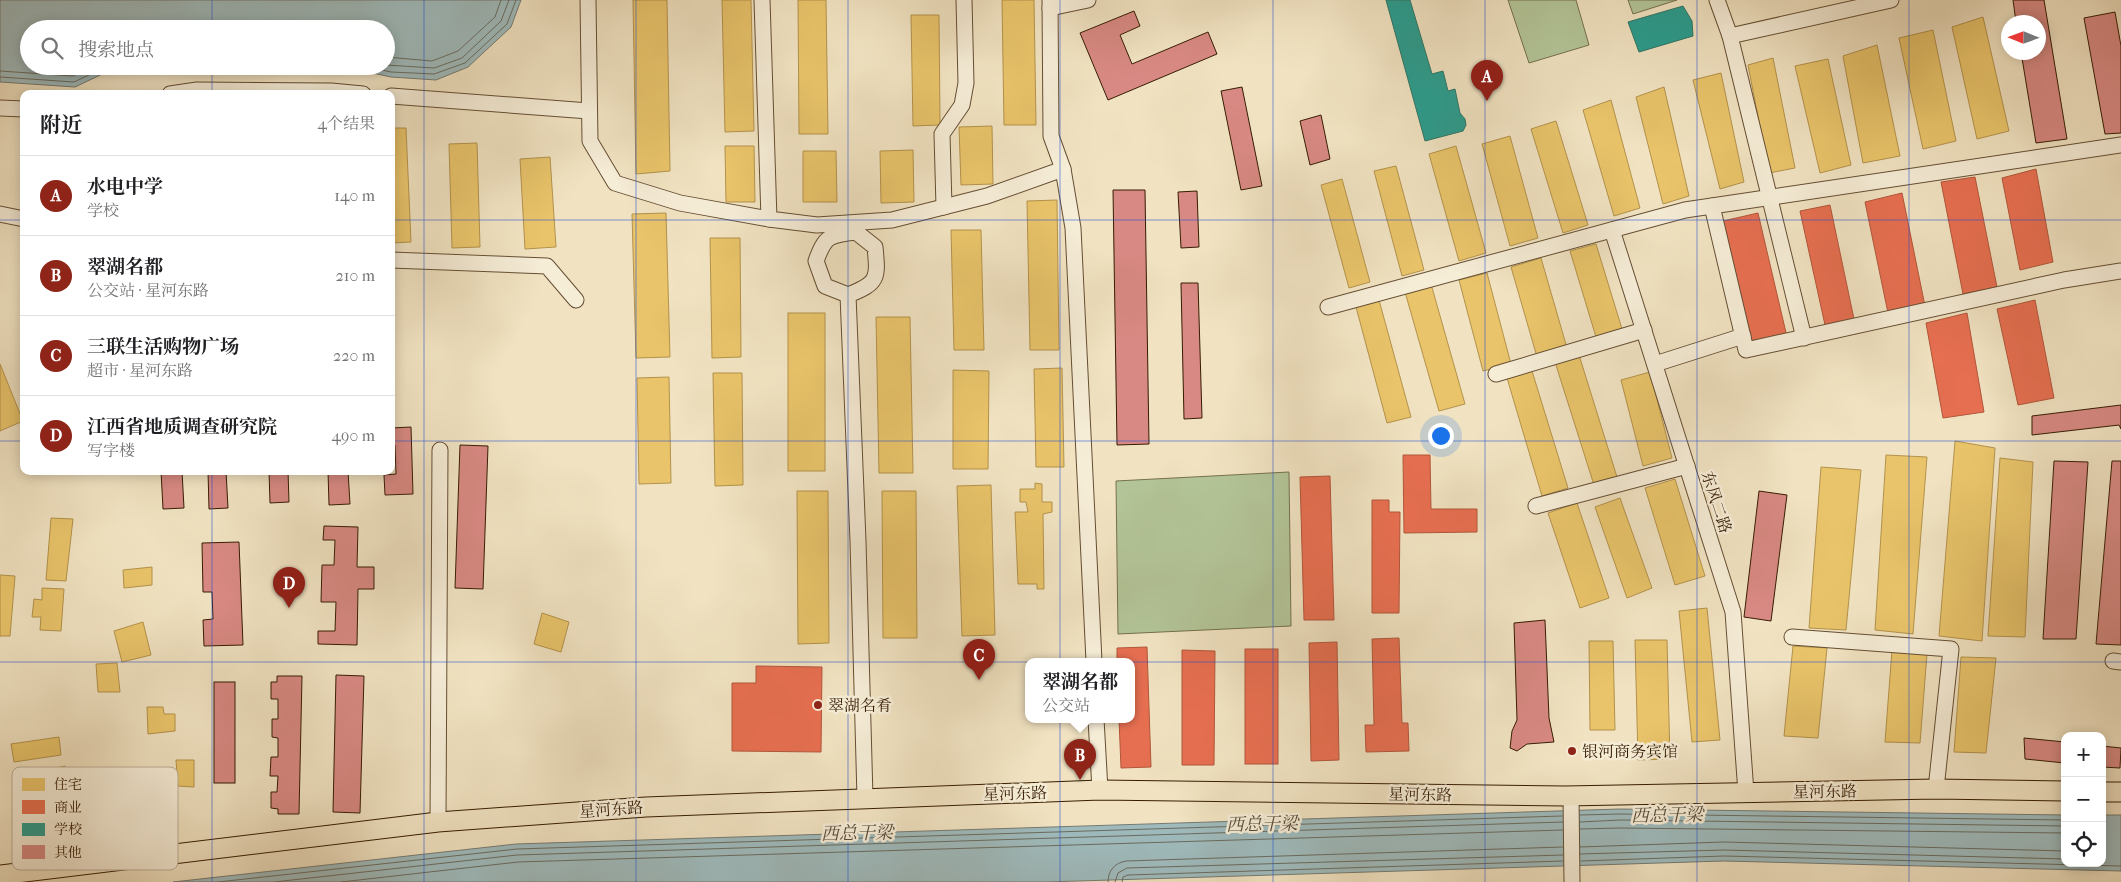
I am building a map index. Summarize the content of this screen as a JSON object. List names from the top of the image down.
{
  "streets": {
    "main road": ["星河东路"],
    "street": ["东风二路"]
  },
  "crossings": [
    ["东风二路", "星河东路"]
  ],
  "water": ["西总干梁"],
  "places": ["翠湖名肴", "银河商务宾馆"],
  "legend": [
    "住宅",
    "商业",
    "学校",
    "其他"
  ],
  "north": "left",
  "page": {
    "search": "搜索地点",
    "pins": [
      "A",
      "D",
      "C",
      "B"
    ],
    "heading": ["附近", "4个结果"],
    "list": [
      {
        "mark": "A",
        "name": "水电中学",
        "note": "学校",
        "value": "140 m"
      },
      {
        "mark": "B",
        "name": "翠湖名都",
        "note": "公交站 · 星河东路",
        "value": "210 m"
      },
      {
        "mark": "C",
        "name": "三联生活购物广场",
        "note": "超市 · 星河东路",
        "value": "220 m"
      },
      {
        "mark": "D",
        "name": "江西省地质调查研究院",
        "note": "写字楼",
        "value": "490 m"
      }
    ],
    "popup": ["翠湖名都", "公交站"],
    "map_buttons": ["+", "−"]
  }
}
